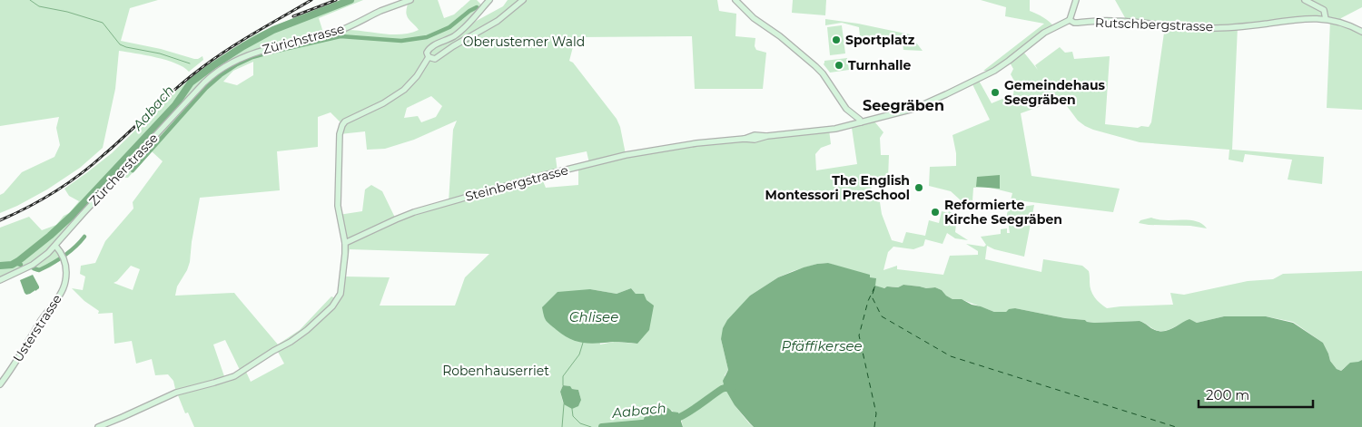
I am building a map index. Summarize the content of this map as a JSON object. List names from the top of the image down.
{
  "streets": {
    "street": [
      "Rutschbergstrasse",
      "Zürichstrasse",
      "Zürcherstrasse",
      "Steinbergstrasse",
      "Usterstrasse"
    ]
  },
  "crossings": [
    ["Zürichstrasse", "Zürcherstrasse"],
    ["Zürcherstrasse", "Usterstrasse"]
  ],
  "districts": ["Seegräben"],
  "water": ["Aabach", "Chlisee", "Pfäffikersee"],
  "parks": ["Oberustemer Wald", "Robenhauserriet"],
  "places": [
    "Sportplatz",
    "Turnhalle",
    "Gemeindehaus Seegräben",
    "The English Montessori PreSchool",
    "Reformierte Kirche Seegräben"
  ],
  "scale_bar": "200 m"
}
